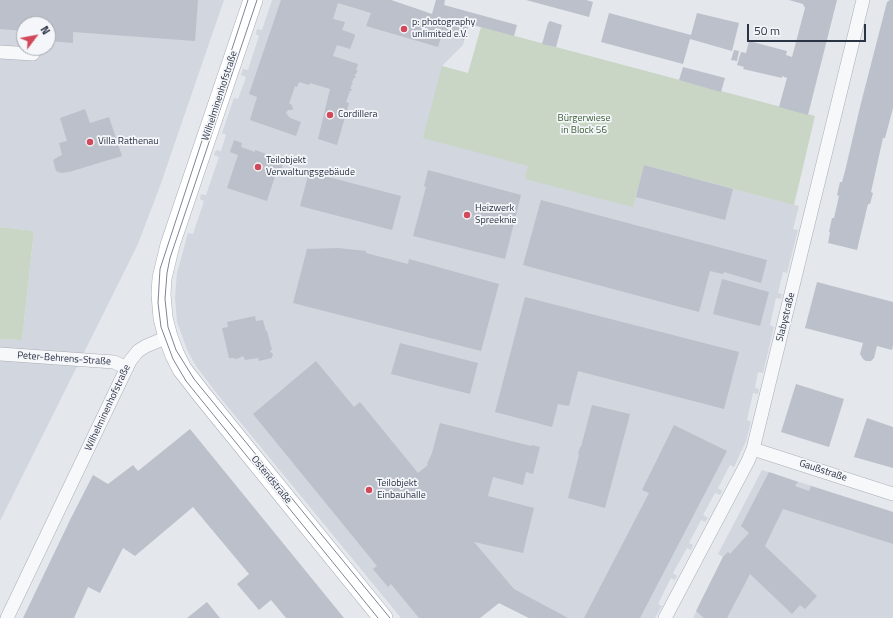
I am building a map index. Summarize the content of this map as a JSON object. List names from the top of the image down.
{
  "streets": {
    "street": [
      "Wilhelminenhofstraße",
      "Slabystraße",
      "Peter-Behrens-Straße",
      "Gaußstraße",
      "Ostendstraße"
    ]
  },
  "crossings": [
    ["Wilhelminenhofstraße", "Peter-Behrens-Straße"],
    ["Wilhelminenhofstraße", "Ostendstraße"],
    ["Slabystraße", "Gaußstraße"]
  ],
  "parks": ["Bürgerwiese in Block 56"],
  "places": [
    "p: photography unlimited e.V.",
    "Cordillera",
    "Villa Rathenau",
    "Teilobjekt Verwaltungsgebäude",
    "Heizwerk Spreeknie",
    "Teilobjekt Einbauhalle"
  ],
  "scale_bar": "50 m",
  "north": "top right"
}
